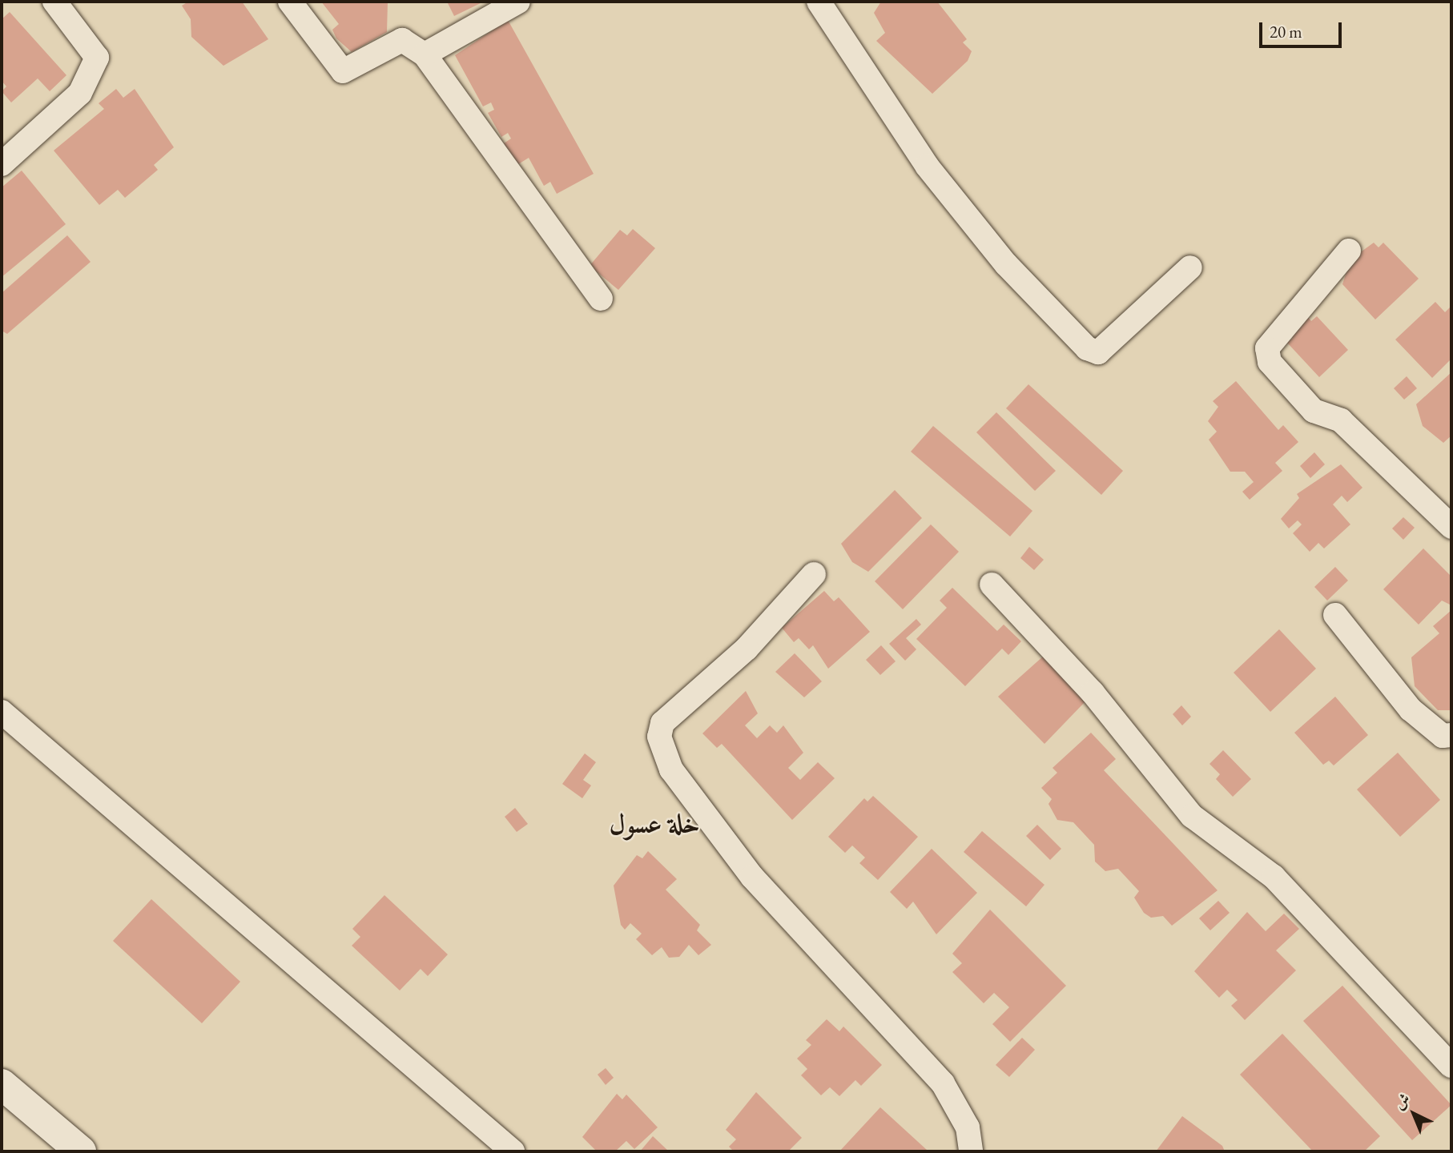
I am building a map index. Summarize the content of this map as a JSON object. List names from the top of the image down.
{
  "districts": ["خلة عسول"],
  "scale_bar": "20 m",
  "north": "top left"
}
